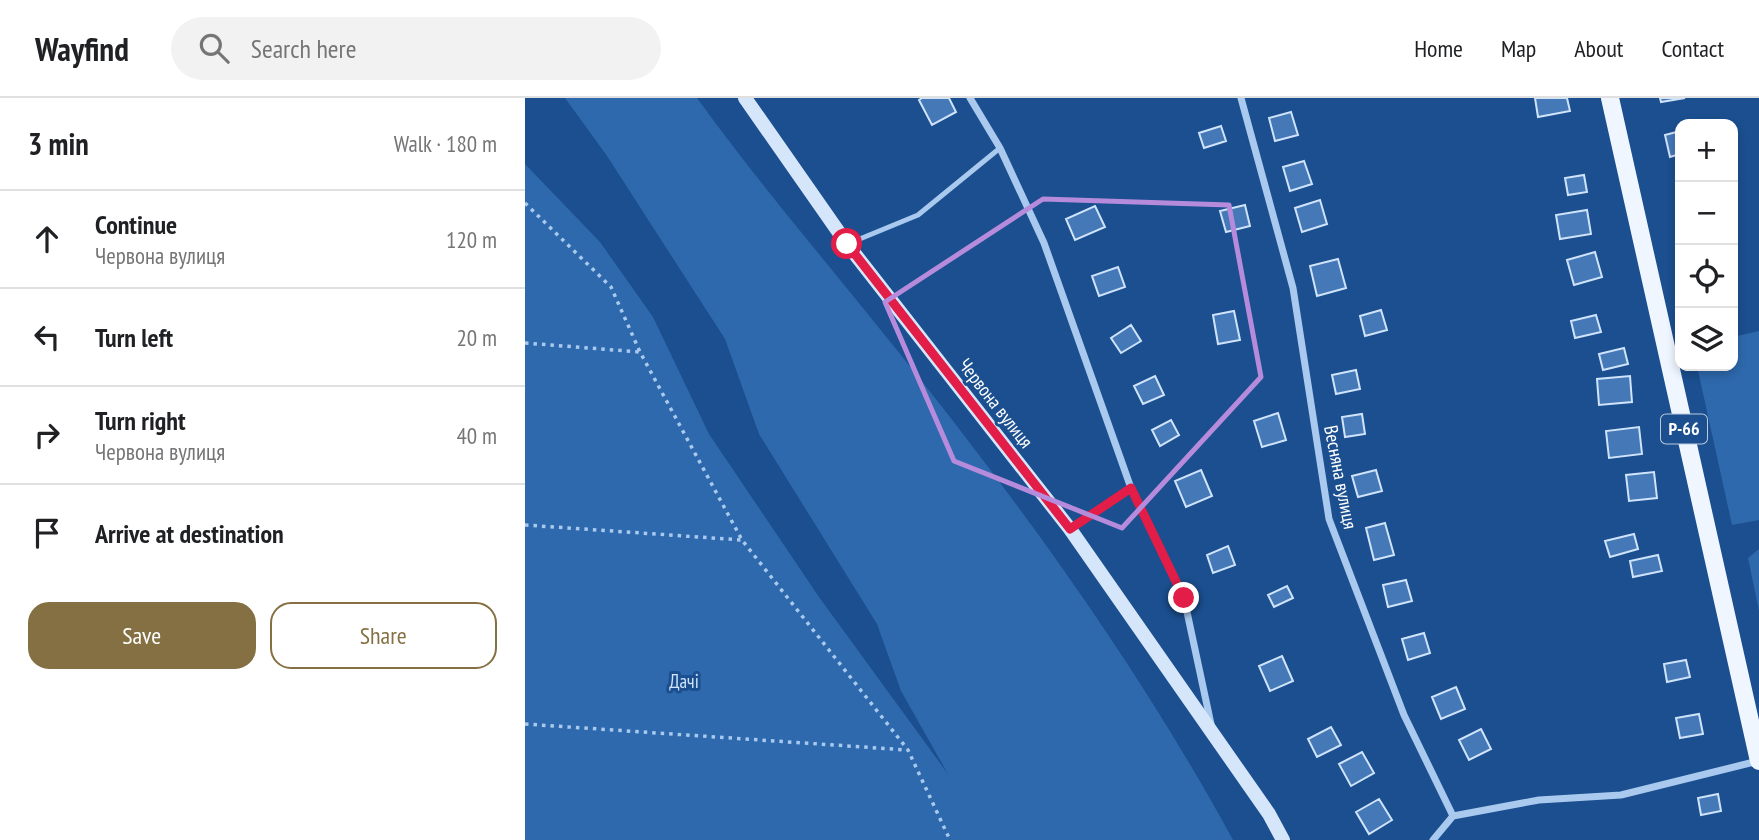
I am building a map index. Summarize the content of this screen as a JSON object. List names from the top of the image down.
{
  "streets": {
    "main road": ["Р-66"],
    "street": ["Червона вулиця", "Весняна вулиця"]
  },
  "parks": ["Дачі"],
  "page": {
    "header": "Wayfind",
    "search": "Search here",
    "nav": [
      "Home",
      "Map",
      "About",
      "Contact"
    ],
    "heading": ["3 min", "Walk · 180 m"],
    "map_buttons": ["+", "−"],
    "list": [
      ["Continue", "Червона вулиця", "120 m"],
      ["Turn left", "20 m"],
      ["Turn right", "Червона вулиця", "40 m"],
      "Arrive at destination"
    ],
    "buttons": ["Save", "Share"]
  }
}
